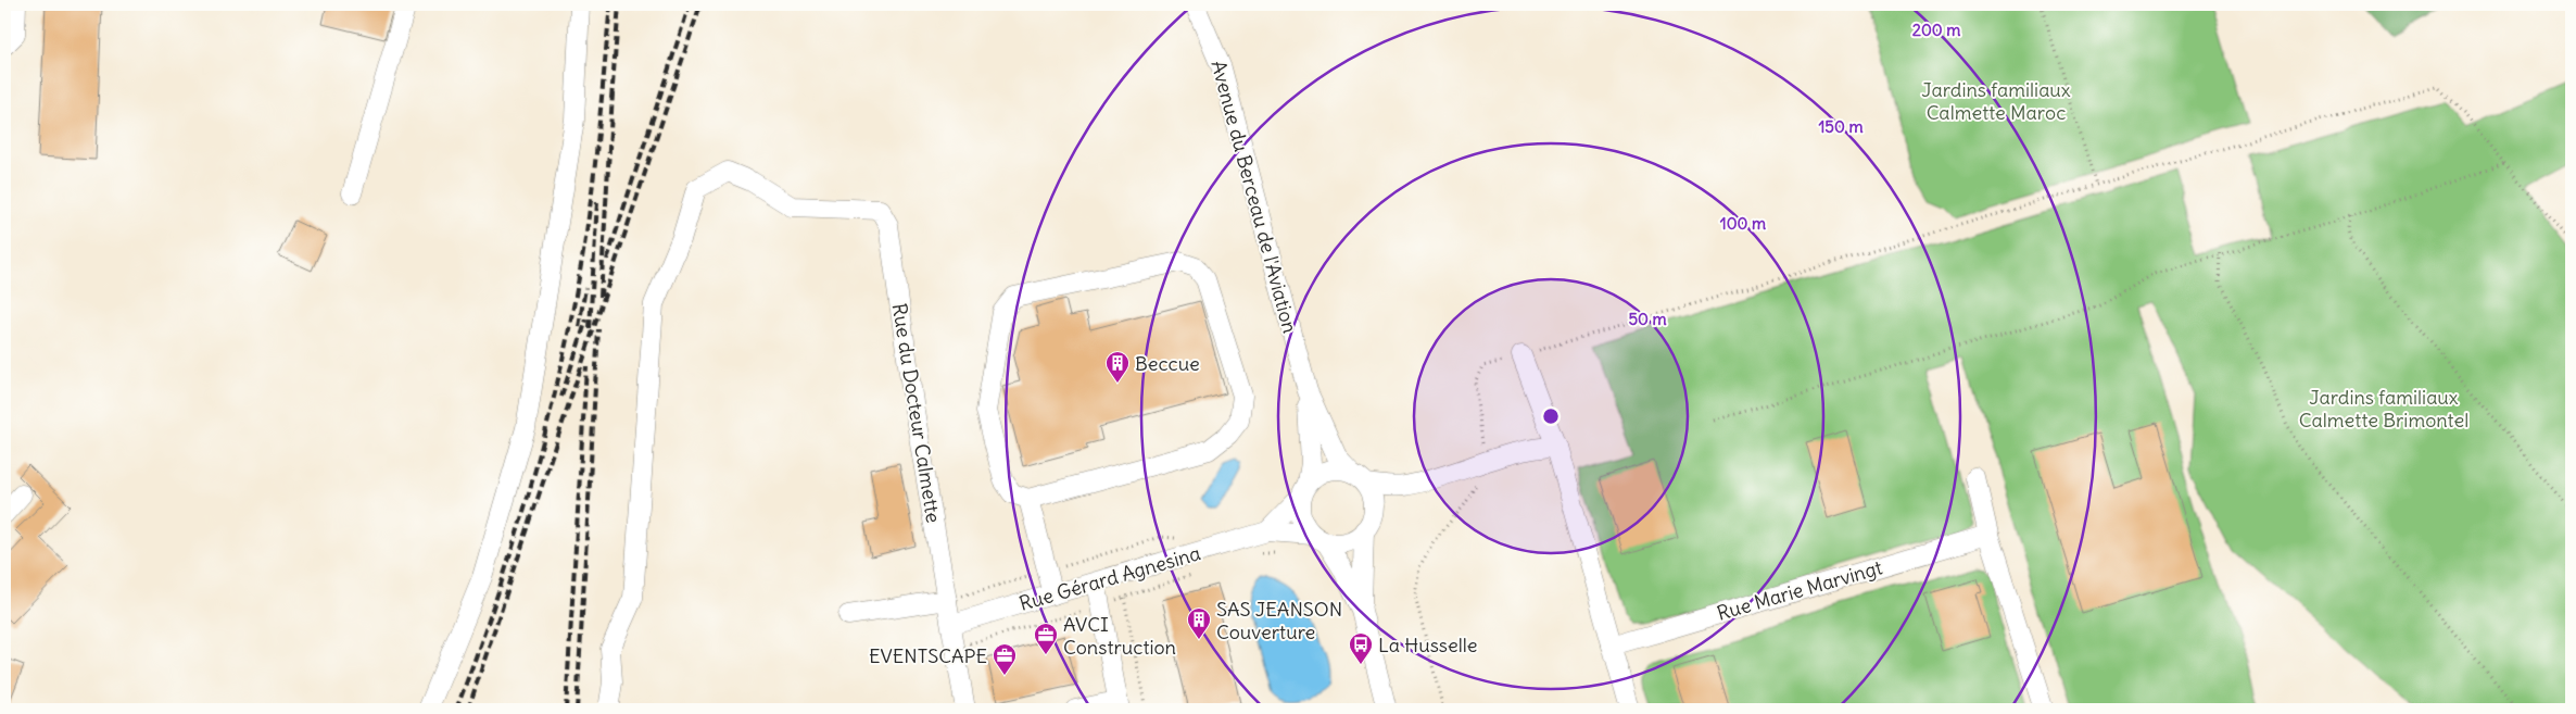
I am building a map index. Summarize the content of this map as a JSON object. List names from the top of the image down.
{
  "streets": {
    "street": [
      "Avenue du Berceau de l'Aviation",
      "Rue du Docteur Calmette",
      "Rue Gérard Agnesina",
      "Rue Marie Marvingt"
    ]
  },
  "crossings": [
    ["Avenue du Berceau de l'Aviation", "Rue Gérard Agnesina"],
    ["Rue du Docteur Calmette", "Rue Gérard Agnesina"]
  ],
  "parks": ["Jardins familiaux Calmette Maroc", "Jardins familiaux Calmette Brimontel"],
  "places": {
    "building": ["Beccue", "SAS JEANSON Couverture"],
    "office": ["AVCI Construction", "EVENTSCAPE"],
    "bus stop": ["La Husselle"]
  },
  "rings": [
    "200 m",
    "150 m",
    "100 m",
    "50 m"
  ]
}
